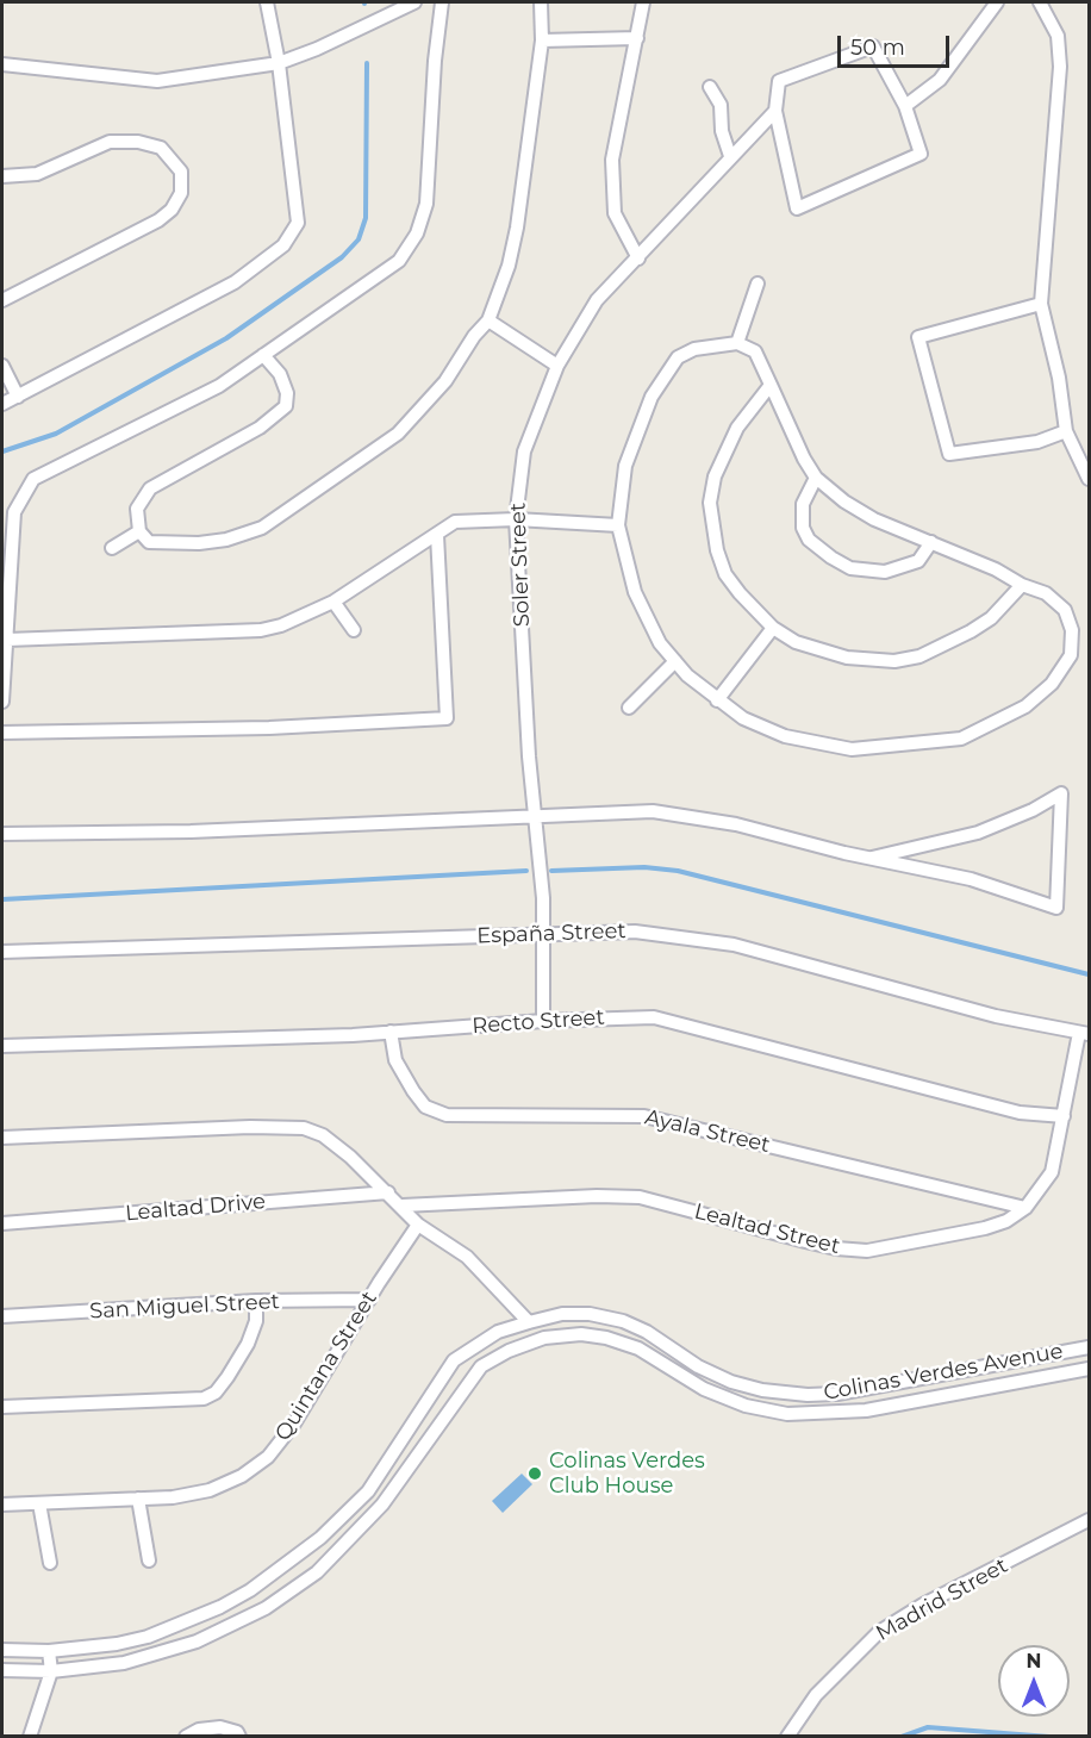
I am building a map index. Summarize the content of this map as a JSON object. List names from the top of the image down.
{
  "streets": {
    "street": [
      "Soler Street",
      "España Street",
      "Recto Street",
      "Ayala Street",
      "Lealtad Drive",
      "Lealtad Street",
      "San Miguel Street",
      "Quintana Street",
      "Colinas Verdes Avenue",
      "Madrid Street"
    ]
  },
  "crossings": [
    ["Soler Street", "España Street"],
    ["Soler Street", "Recto Street"],
    ["España Street", "Lealtad Street"],
    ["Recto Street", "Ayala Street"],
    ["Recto Street", "Lealtad Street"],
    ["Ayala Street", "Lealtad Street"],
    ["San Miguel Street", "Quintana Street"]
  ],
  "places": ["Colinas Verdes Club House"],
  "scale_bar": "50 m",
  "north": "top"
}
